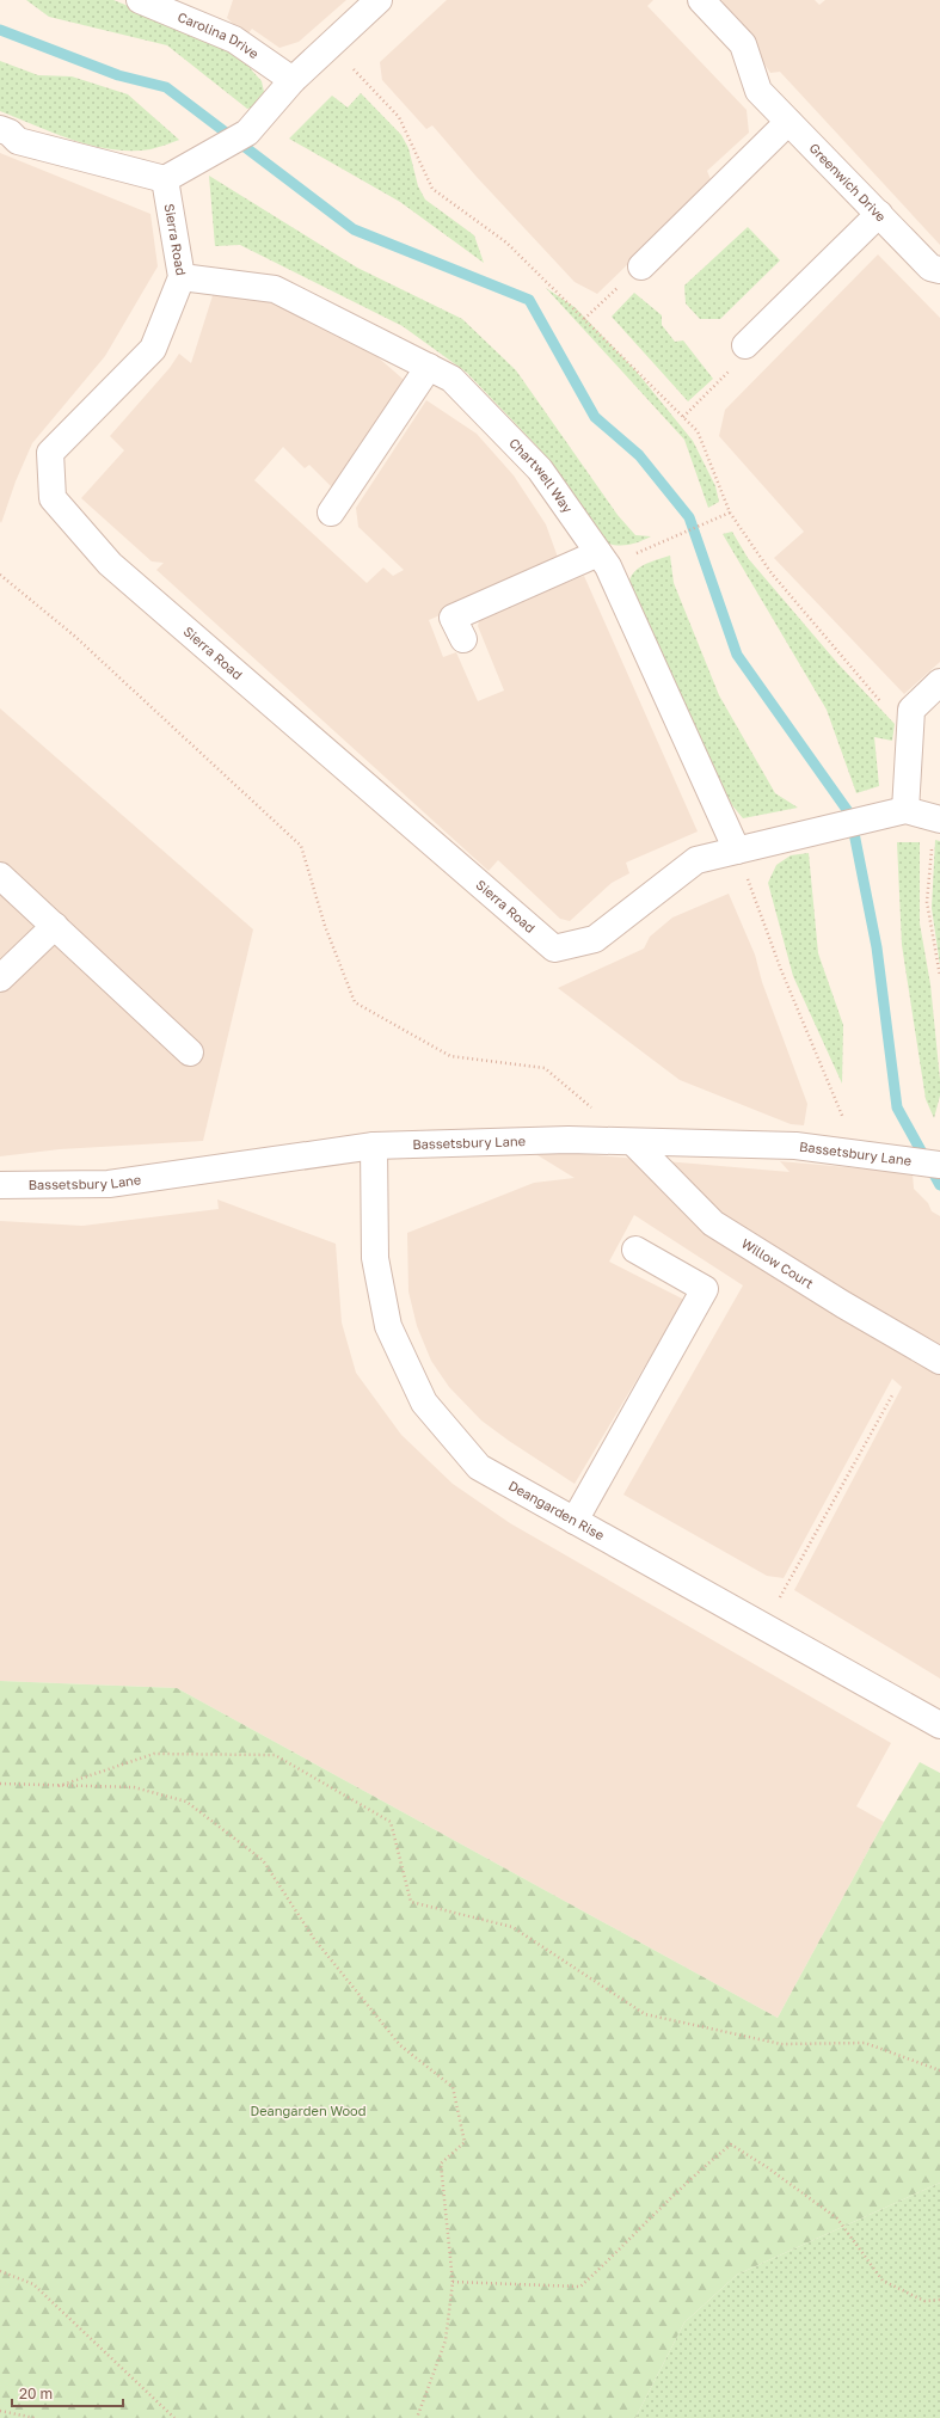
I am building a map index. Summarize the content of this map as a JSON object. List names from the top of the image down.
{
  "streets": {
    "street": [
      "Carolina Drive",
      "Greenwich Drive",
      "Sierra Road",
      "Chartwell Way",
      "Bassetsbury Lane",
      "Willow Court",
      "Deangarden Rise"
    ]
  },
  "crossings": [
    ["Sierra Road", "Chartwell Way"],
    ["Bassetsbury Lane", "Willow Court"],
    ["Bassetsbury Lane", "Deangarden Rise"]
  ],
  "parks": ["Deangarden Wood"],
  "scale_bar": "20 m"
}
